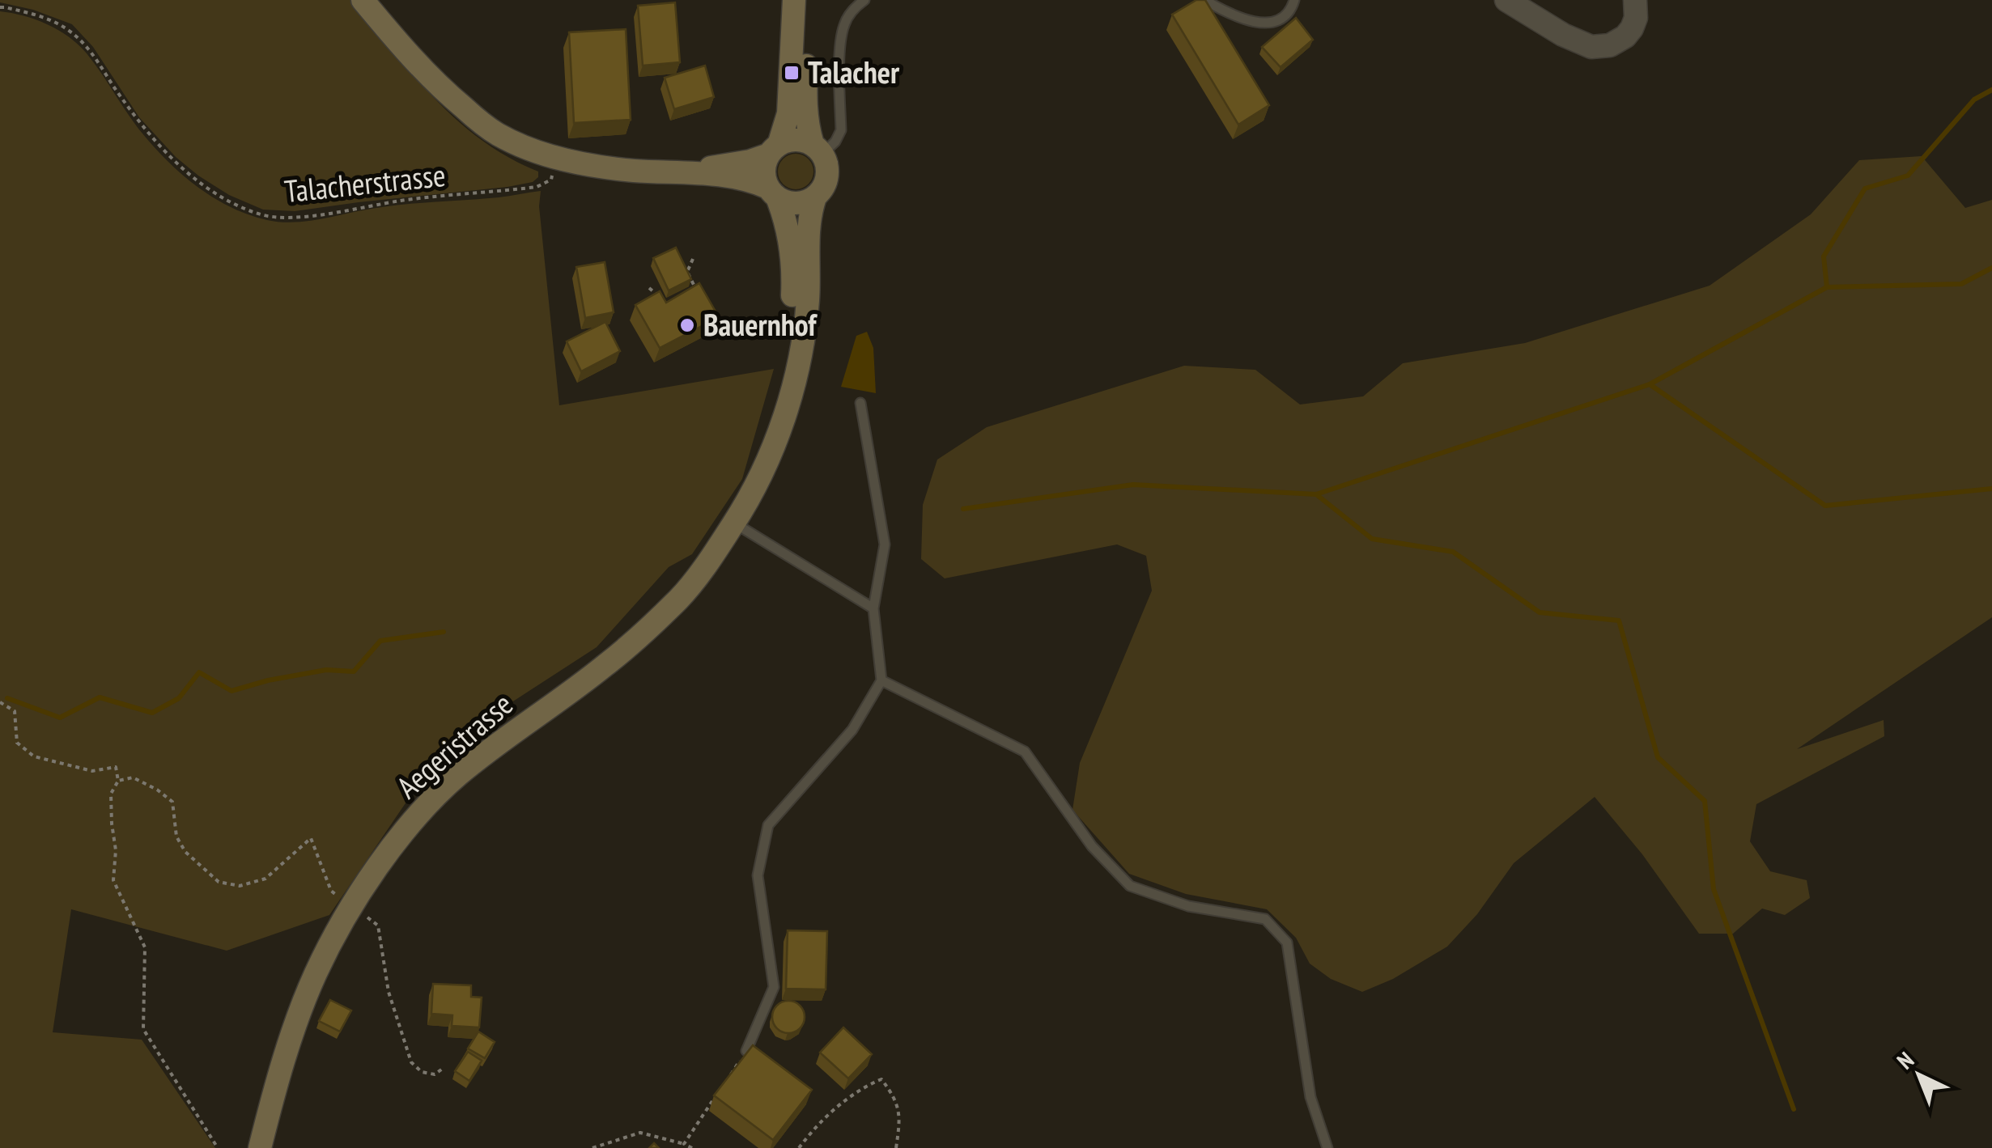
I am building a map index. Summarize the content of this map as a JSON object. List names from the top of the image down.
{
  "streets": {
    "main road": ["Aegeristrasse"],
    "path": ["Talacherstrasse"]
  },
  "places": {
    "transit": ["Talacher"],
    "other": ["Bauernhof"]
  },
  "north": "top left"
}
